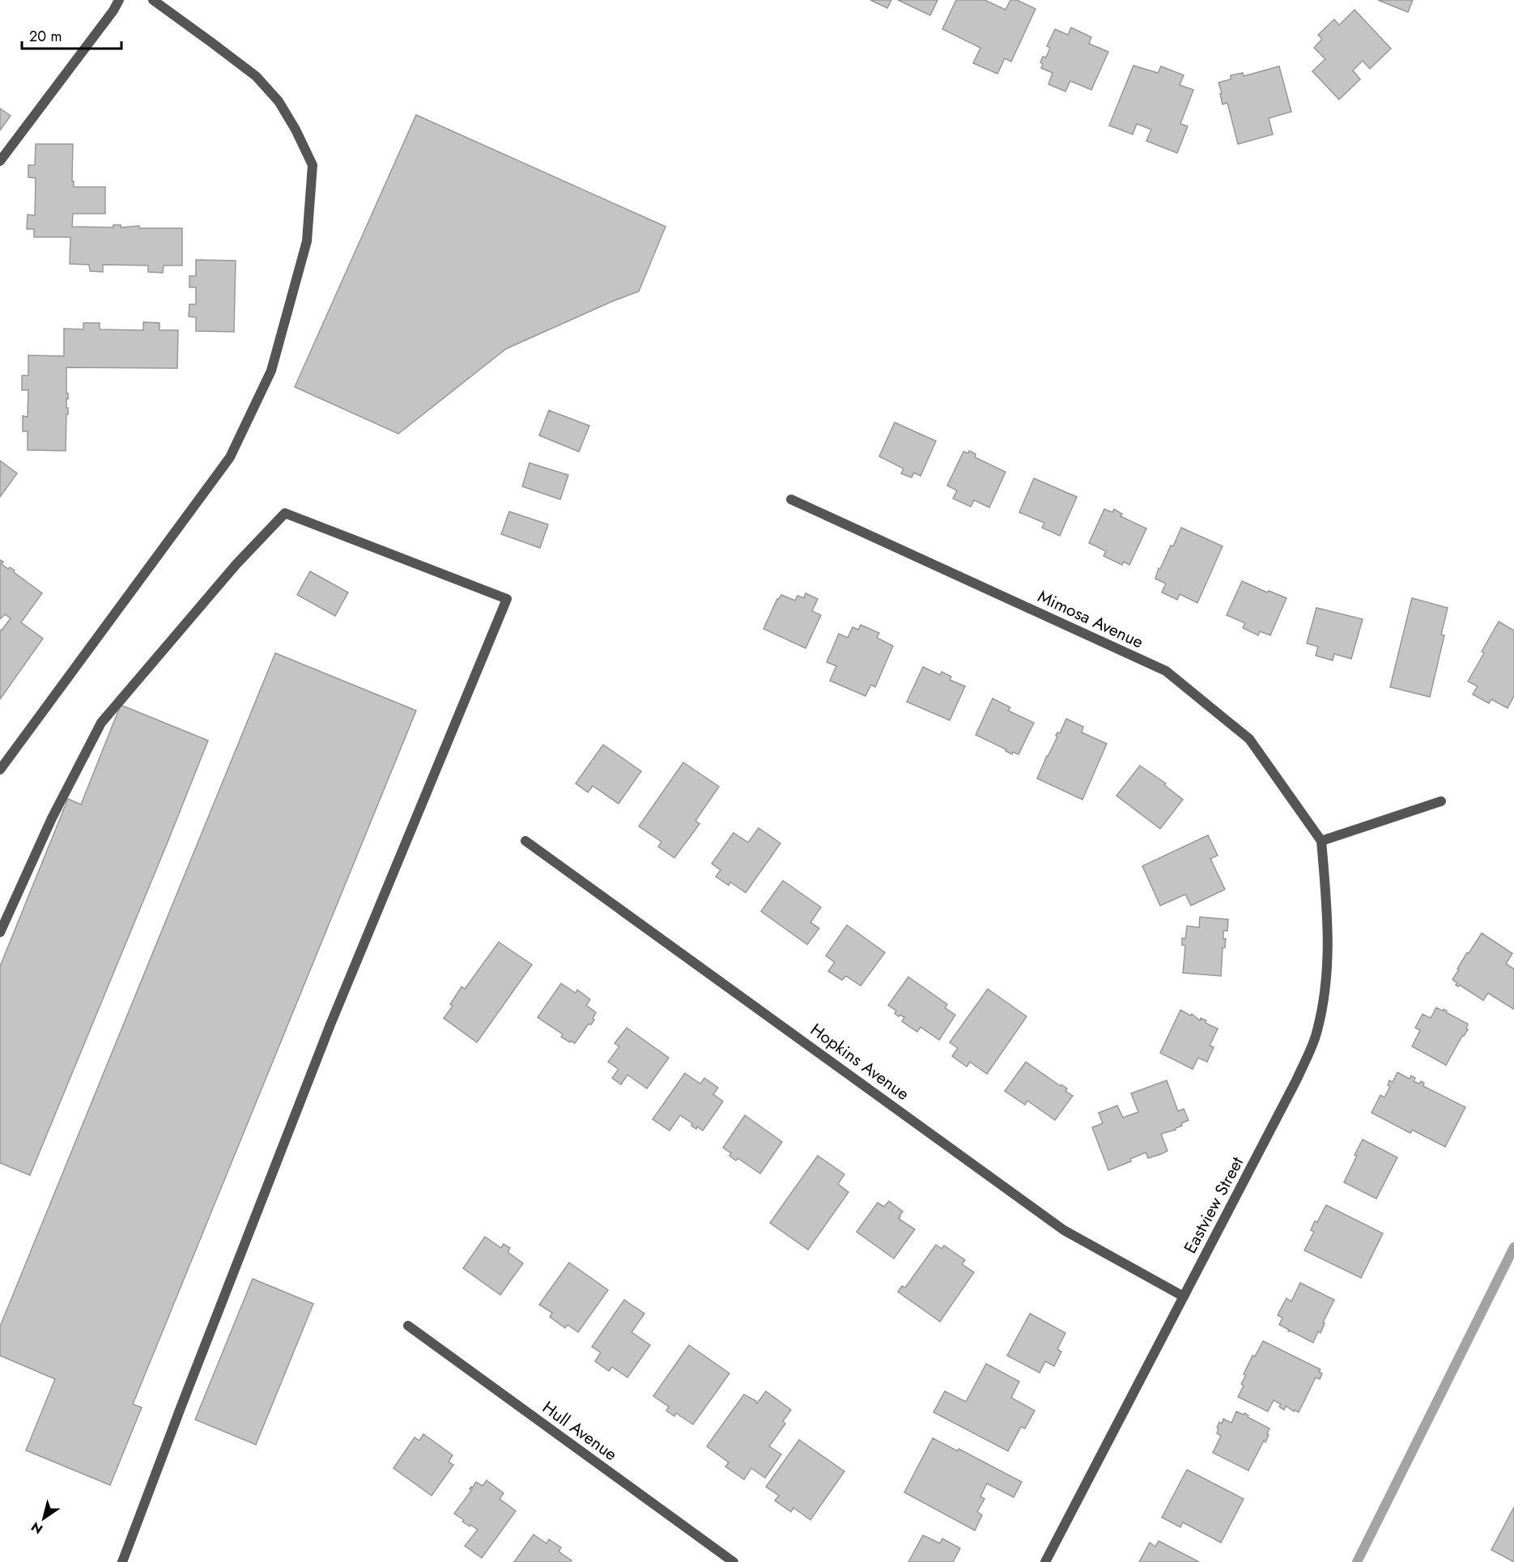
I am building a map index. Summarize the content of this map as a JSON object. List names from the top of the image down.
{
  "streets": {
    "street": [
      "Mimosa Avenue",
      "Hopkins Avenue",
      "Eastview Street",
      "Hull Avenue"
    ]
  },
  "crossings": [
    ["Mimosa Avenue", "Eastview Street"],
    ["Hopkins Avenue", "Eastview Street"]
  ],
  "scale_bar": "20 m",
  "north": "bottom left"
}
